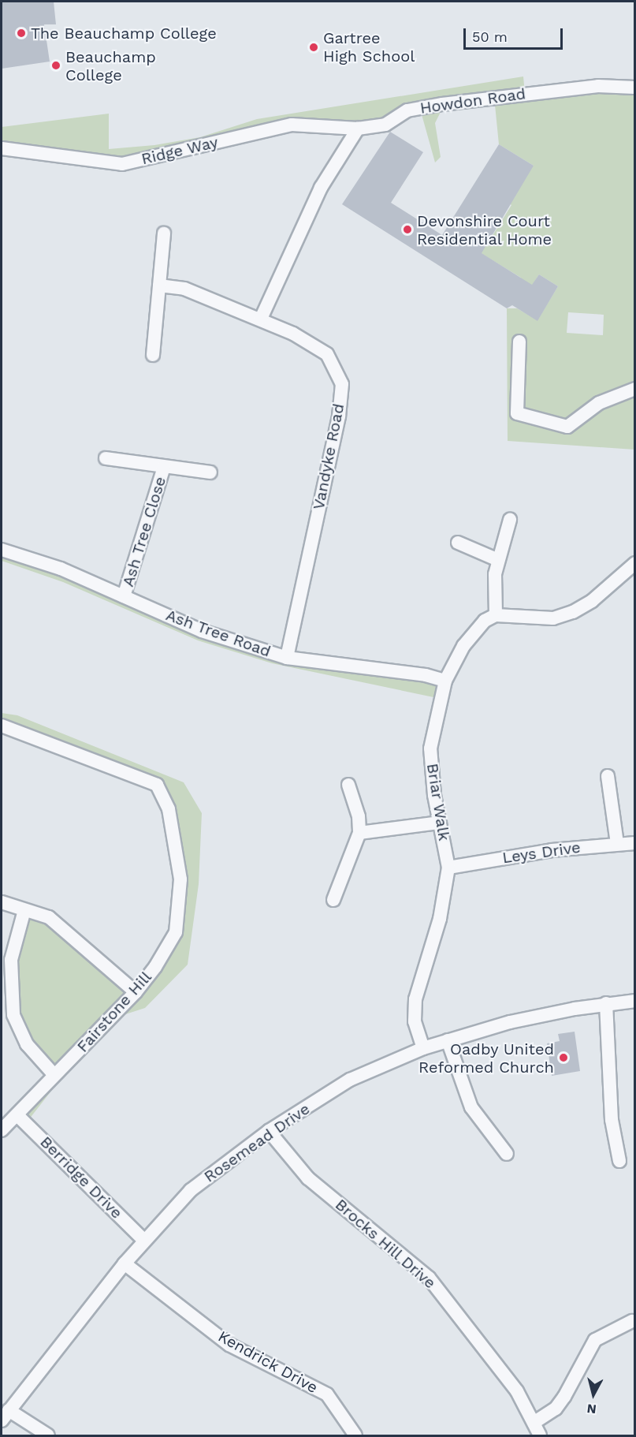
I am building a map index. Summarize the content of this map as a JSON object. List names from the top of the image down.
{
  "streets": {
    "street": [
      "Howdon Road",
      "Ridge Way",
      "Vandyke Road",
      "Ash Tree Close",
      "Ash Tree Road",
      "Briar Walk",
      "Leys Drive",
      "Fairstone Hill",
      "Rosemead Drive",
      "Berridge Drive",
      "Brocks Hill Drive",
      "Kendrick Drive"
    ]
  },
  "crossings": [
    ["Howdon Road", "Ridge Way"],
    ["Vandyke Road", "Ash Tree Road"],
    ["Ash Tree Close", "Ash Tree Road"],
    ["Ash Tree Road", "Briar Walk"],
    ["Briar Walk", "Leys Drive"],
    ["Briar Walk", "Rosemead Drive"],
    ["Fairstone Hill", "Berridge Drive"],
    ["Rosemead Drive", "Berridge Drive"],
    ["Rosemead Drive", "Brocks Hill Drive"],
    ["Rosemead Drive", "Kendrick Drive"]
  ],
  "places": [
    "The Beauchamp College",
    "Gartree High School",
    "Beauchamp College",
    "Devonshire Court Residential Home",
    "Oadby United Reformed Church"
  ],
  "scale_bar": "50 m",
  "north": "bottom"
}
